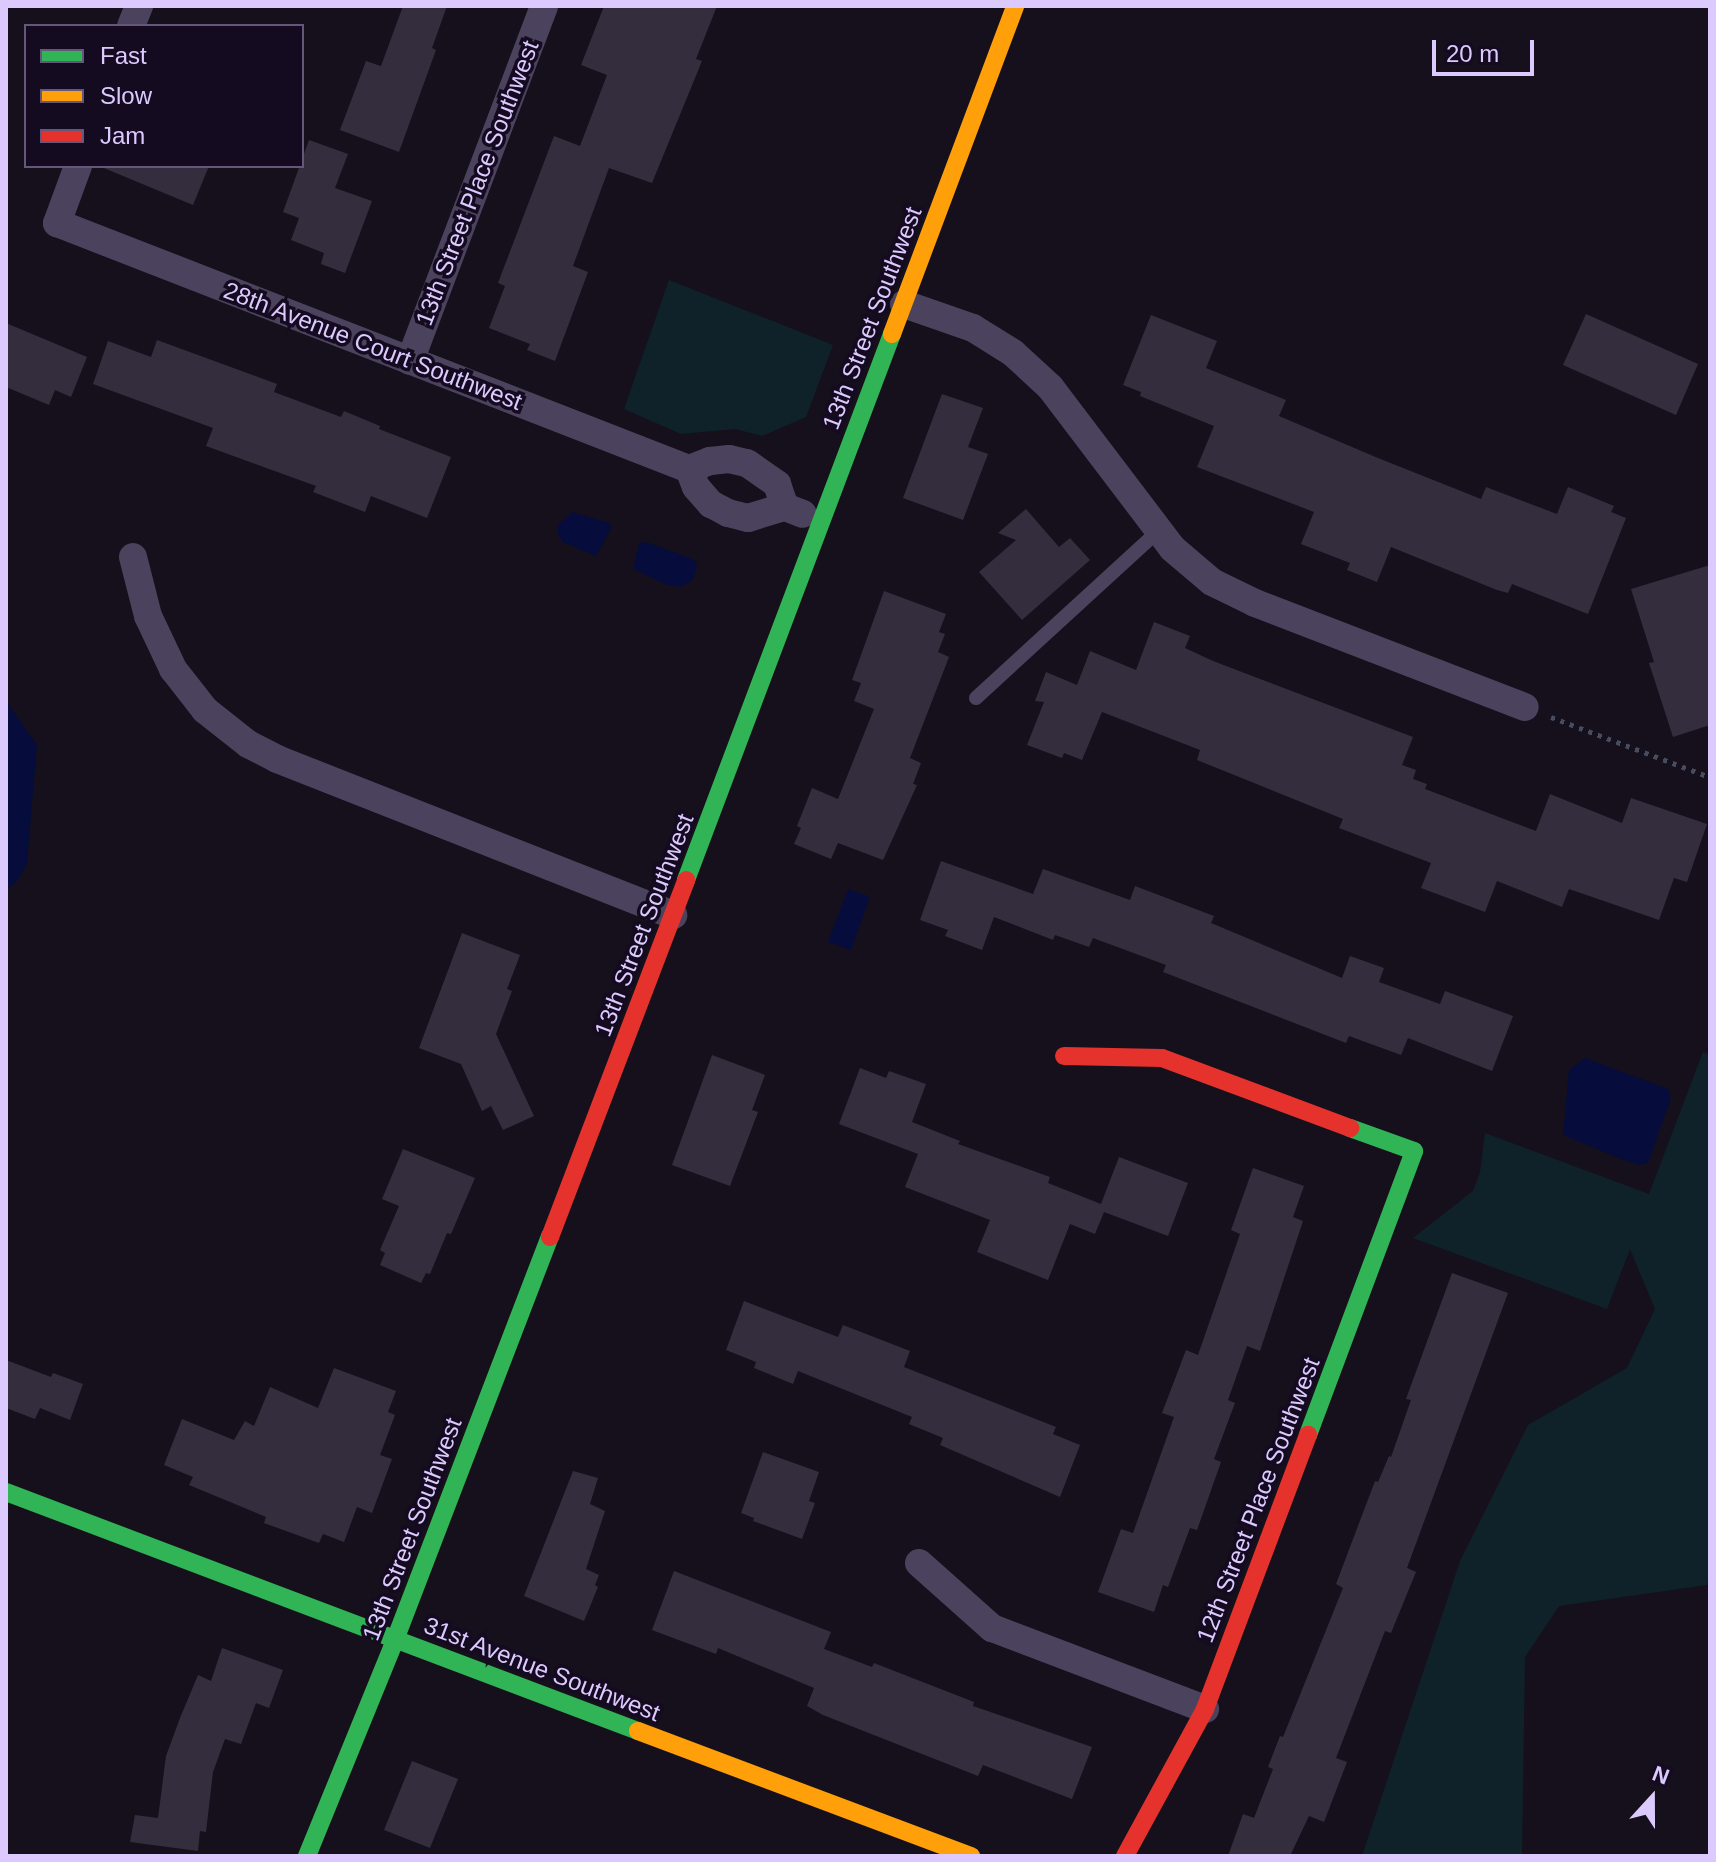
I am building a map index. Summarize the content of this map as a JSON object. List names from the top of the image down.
{
  "streets": {
    "street": [
      "13th Street Place Southwest",
      "13th Street Southwest",
      "28th Avenue Court Southwest",
      "12th Street Place Southwest",
      "31st Avenue Southwest"
    ]
  },
  "crossings": [
    ["13th Street Place Southwest", "28th Avenue Court Southwest"],
    ["13th Street Southwest", "31st Avenue Southwest"]
  ],
  "legend": ["Fast", "Slow", "Jam"],
  "scale_bar": "20 m",
  "north": "top"
}
